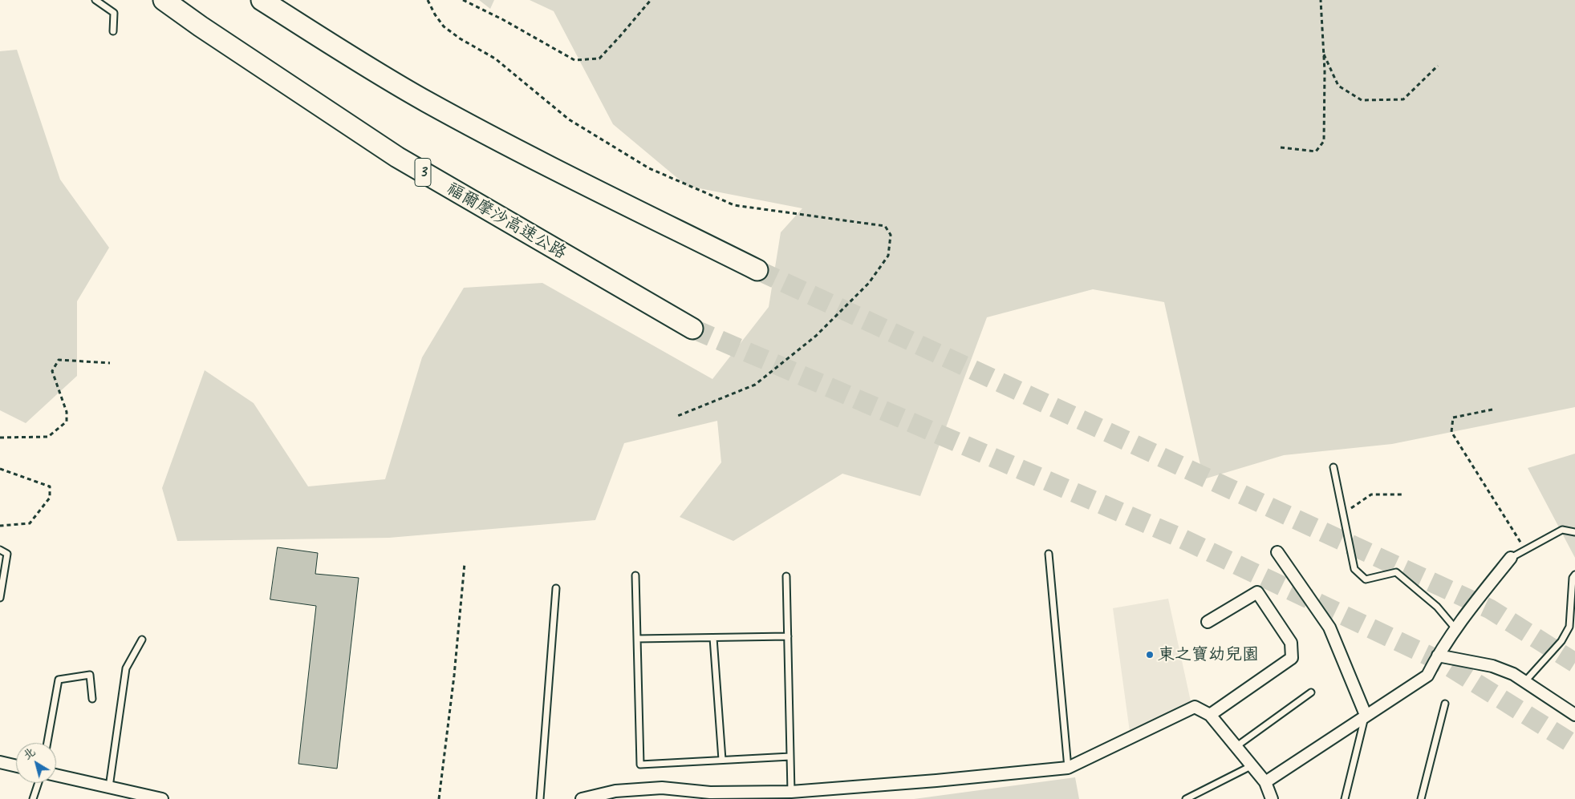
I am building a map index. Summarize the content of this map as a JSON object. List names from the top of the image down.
{
  "streets": {
    "highway": ["3", "福爾摩沙高速公路"]
  },
  "places": ["東之寶幼兒園"],
  "north": "top left"
}
